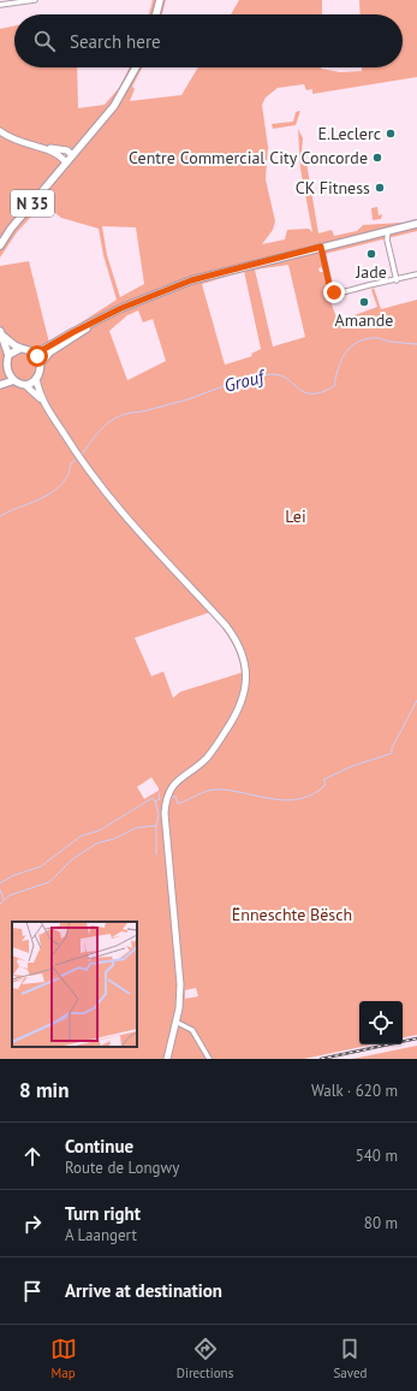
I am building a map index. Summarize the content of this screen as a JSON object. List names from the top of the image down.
{
  "streets": {
    "main road": ["N 35"]
  },
  "water": ["Grouf"],
  "parks": ["Lei", "Ënneschte Bësch"],
  "places": [
    "E.Leclerc",
    "Centre Commercial City Concorde",
    "CK Fitness",
    "Jade",
    "Amande"
  ],
  "page": {
    "search": "Search here",
    "heading": ["8 min", "Walk · 620 m"],
    "list": [
      ["Continue", "Route de Longwy", "540 m"],
      ["Turn right", "A Laangert", "80 m"],
      "Arrive at destination"
    ],
    "nav": ["Map", "Directions", "Saved"]
  }
}
